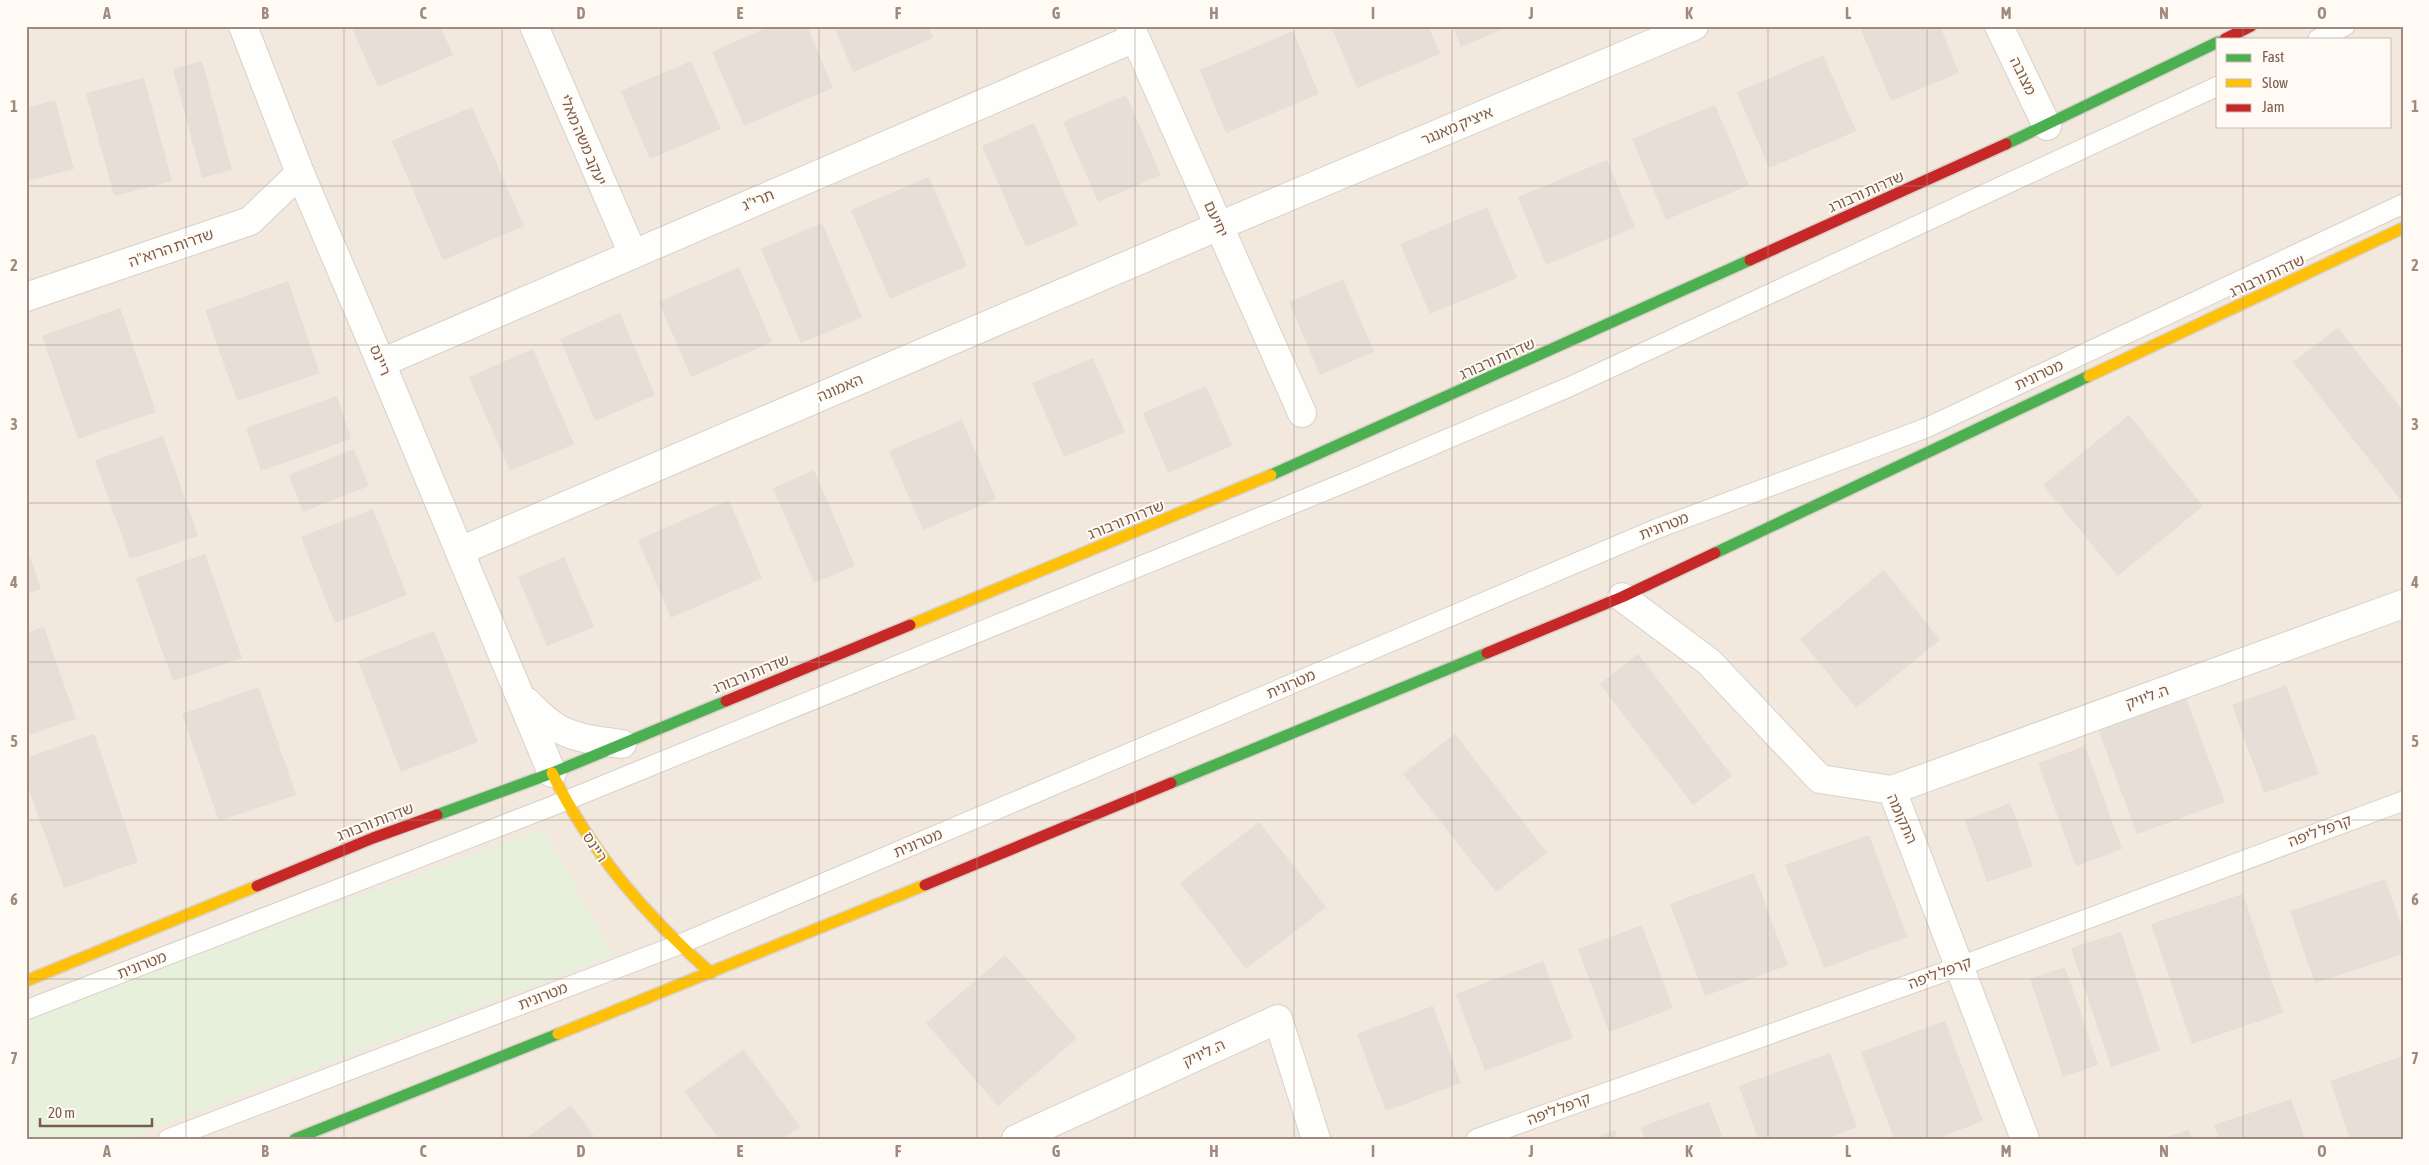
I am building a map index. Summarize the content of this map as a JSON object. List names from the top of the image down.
{
  "streets": {
    "main road": ["שדרות ורבורג", "ריינס"],
    "street": [
      "מצובה",
      "איציק מאנגר",
      "יעקב משה מאלי",
      "תרי\"ג",
      "יחיעם",
      "שדרות הרוא\"ה",
      "האמונה",
      "ה. ליויק",
      "התקומה"
    ],
    "lane": ["מטרונית", "קרפל ליפה"]
  },
  "crossings": [
    ["מצובה", "שדרות ורבורג"],
    ["איציק מאנגר", "יחיעם"],
    ["איציק מאנגר", "האמונה"],
    ["יעקב משה מאלי", "תרי\"ג"],
    ["שדרות ורבורג", "ריינס"],
    ["שדרות ורבורג", "התקומה"],
    ["תרי\"ג", "יחיעם"],
    ["תרי\"ג", "ריינס"],
    ["יחיעם", "האמונה"],
    ["שדרות הרוא\"ה", "ריינס"],
    ["ריינס", "מטרונית"],
    ["ריינס", "האמונה"],
    ["ה. ליויק", "התקומה"],
    ["התקומה", "קרפל ליפה"]
  ],
  "legend": ["Fast", "Slow", "Jam"],
  "scale_bar": "20 m",
  "grid": {
    "columns": [
      "A",
      "B",
      "C",
      "D",
      "E",
      "F",
      "G",
      "H",
      "I",
      "J",
      "K",
      "L",
      "M",
      "N",
      "O"
    ],
    "rows": [
      "1",
      "2",
      "3",
      "4",
      "5",
      "6",
      "7"
    ]
  }
}
